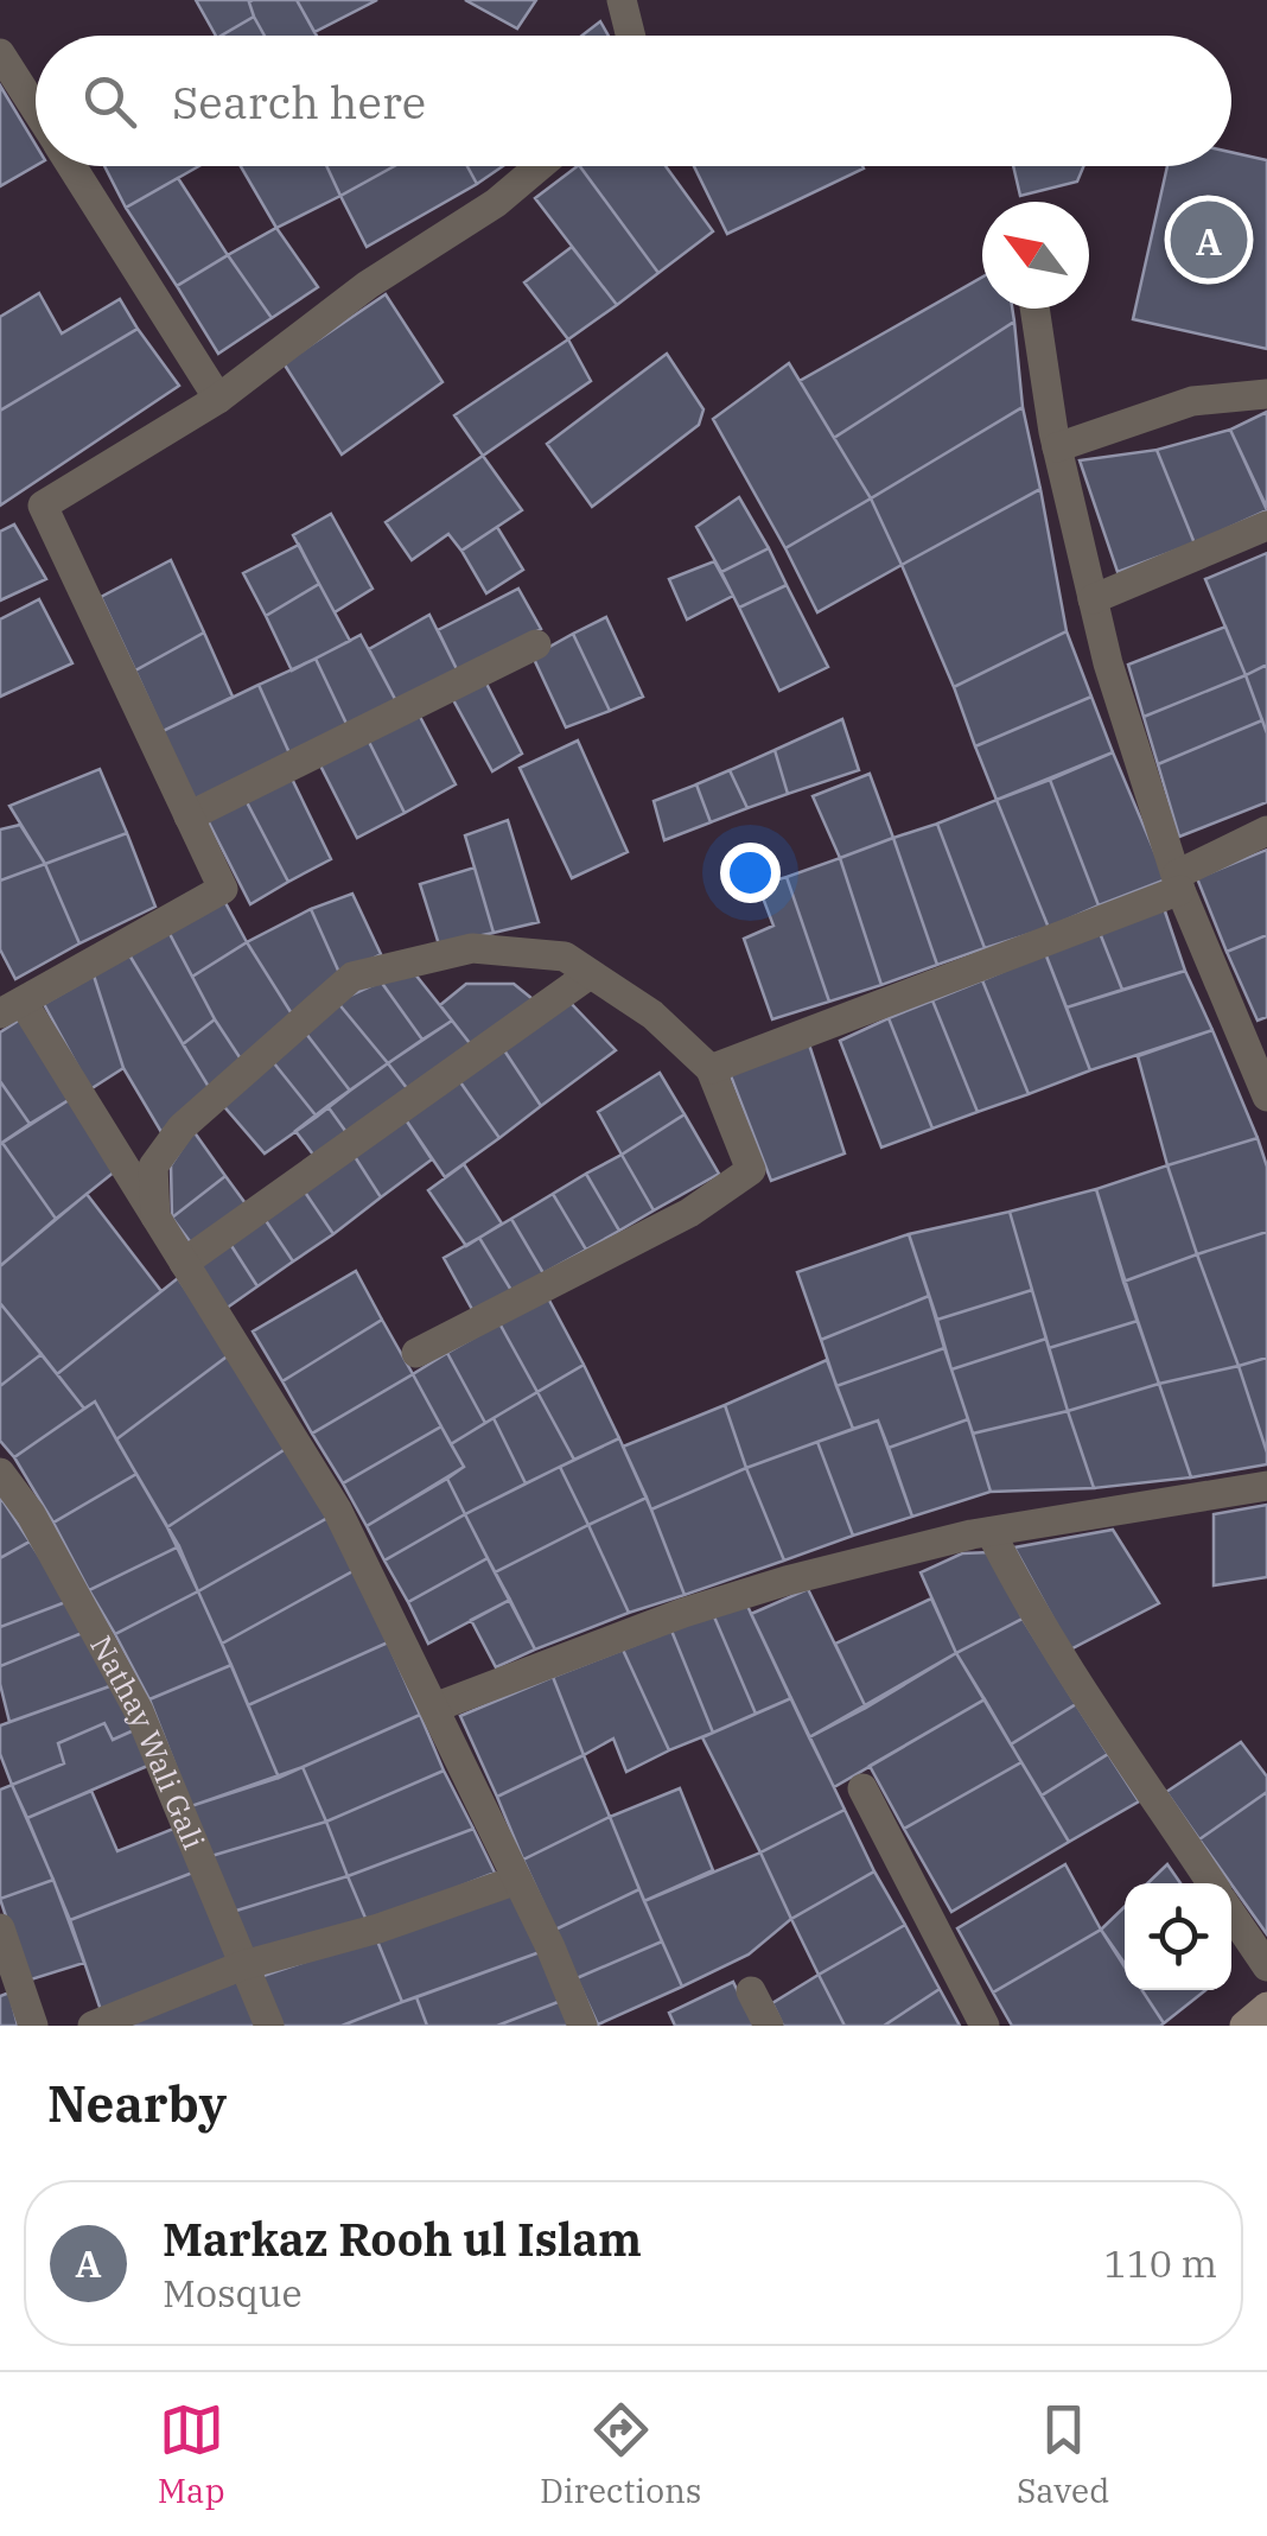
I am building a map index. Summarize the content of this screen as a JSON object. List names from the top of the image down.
{
  "streets": {
    "street": ["Nathay Wali Gali"]
  },
  "north": "top left",
  "page": {
    "search": "Search here",
    "pins": "A",
    "heading": "Nearby",
    "list": [
      {
        "mark": "A",
        "name": "Markaz Rooh ul Islam",
        "note": "Mosque",
        "value": "110 m"
      }
    ],
    "nav": ["Map", "Directions", "Saved"]
  }
}
